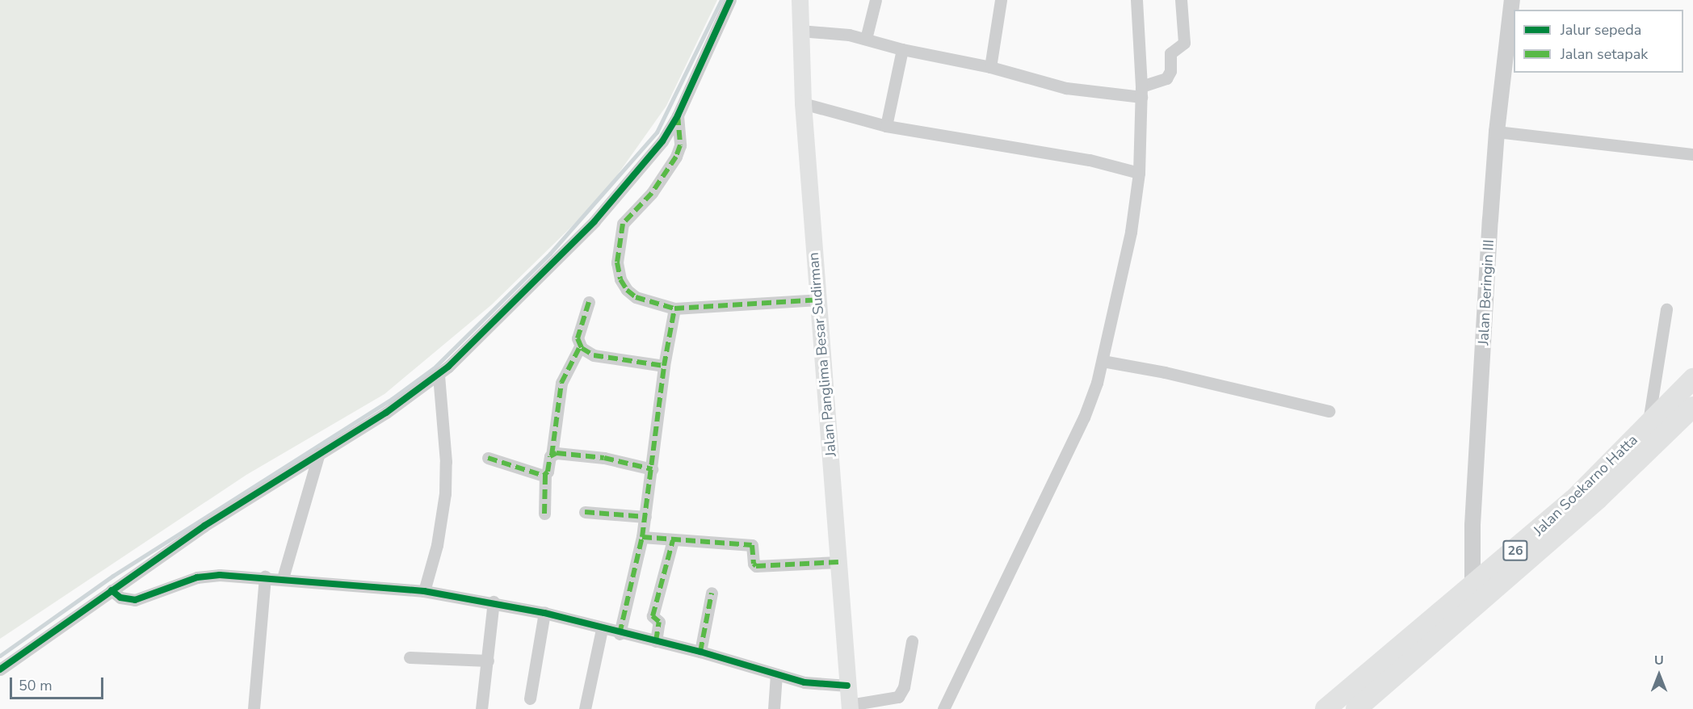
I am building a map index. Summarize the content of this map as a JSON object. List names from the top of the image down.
{
  "streets": {
    "highway": ["Jalan Soekarno Hatta", "26"],
    "main road": ["Jalan Panglima Besar Sudirman"],
    "street": ["Jalan Beringin III"]
  },
  "crossings": [
    ["Jalan Beringin III", "Jalan Soekarno Hatta"]
  ],
  "legend": ["Jalur sepeda", "Jalan setapak"],
  "scale_bar": "50 m",
  "north": "top"
}
